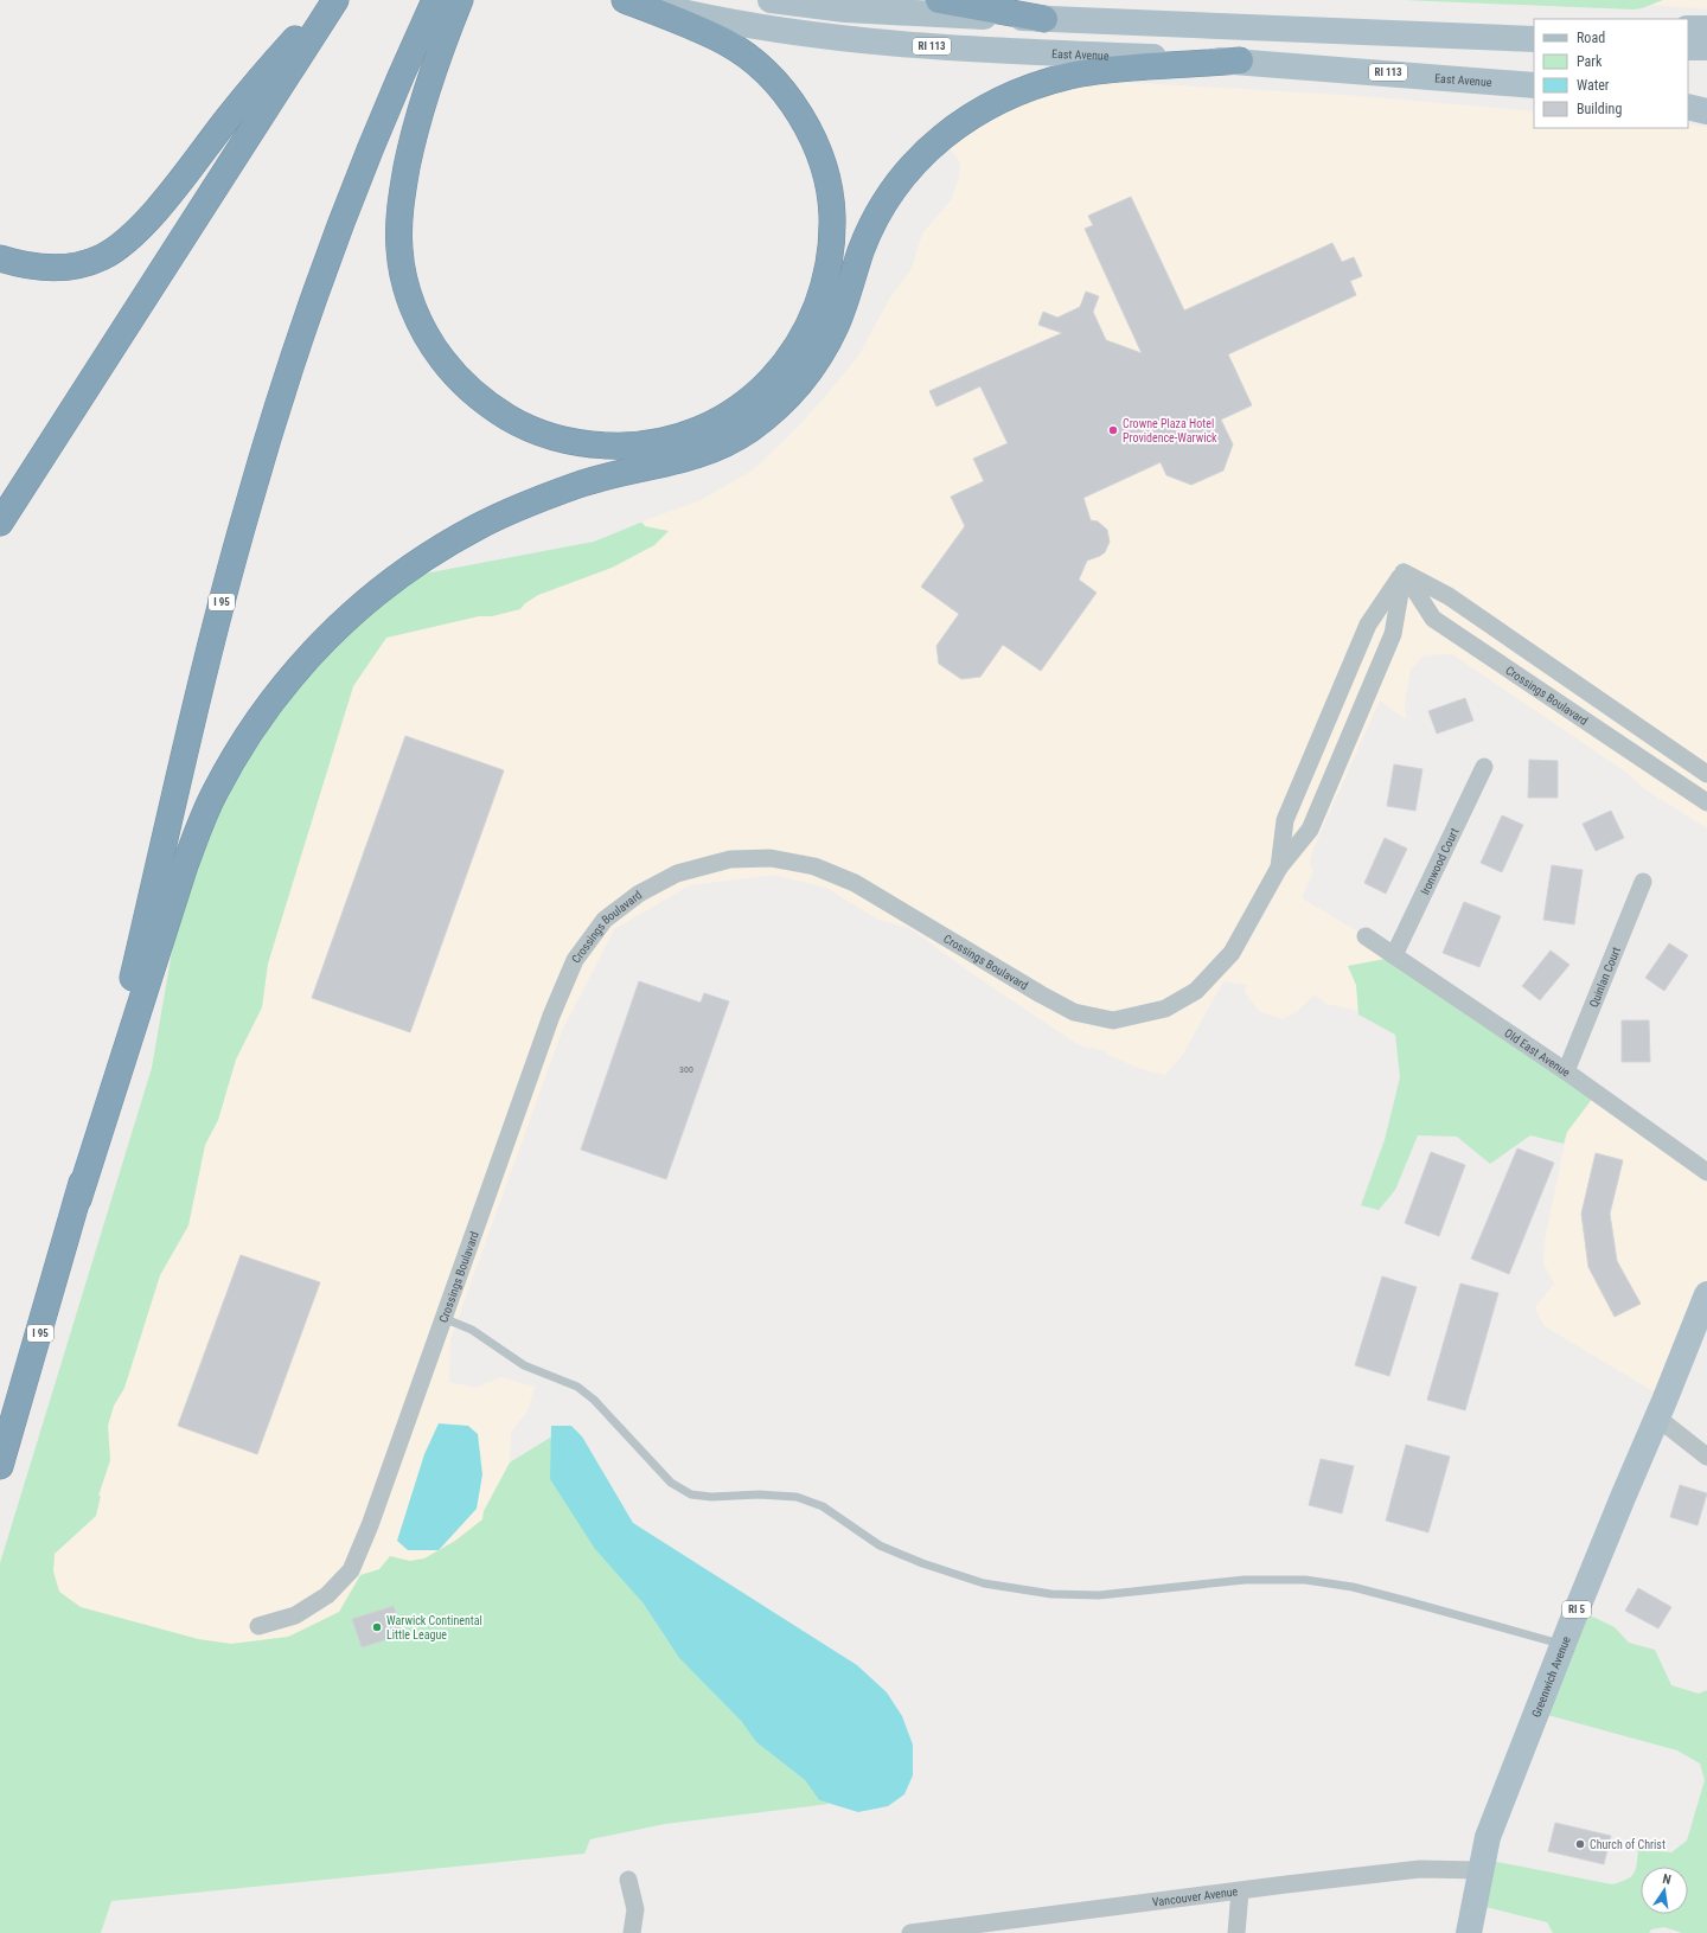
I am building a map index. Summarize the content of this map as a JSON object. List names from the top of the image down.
{
  "streets": {
    "highway": ["I 95"],
    "main road": [
      "RI 113",
      "East Avenue",
      "RI 5",
      "Greenwich Avenue"
    ],
    "street": [
      "Crossings Boulavard",
      "Ironwood Court",
      "Quinlan Court",
      "Old East Avenue",
      "Vancouver Avenue"
    ]
  },
  "crossings": [
    ["Ironwood Court", "Old East Avenue"],
    ["Quinlan Court", "Old East Avenue"],
    ["Greenwich Avenue", "Vancouver Avenue"]
  ],
  "places": ["Crowne Plaza Hotel Providence-Warwick", "Warwick Continental Little League", "Church of Christ"],
  "house_numbers": ["300"],
  "legend": [
    "Road",
    "Park",
    "Water",
    "Building"
  ],
  "north": "top"
}
